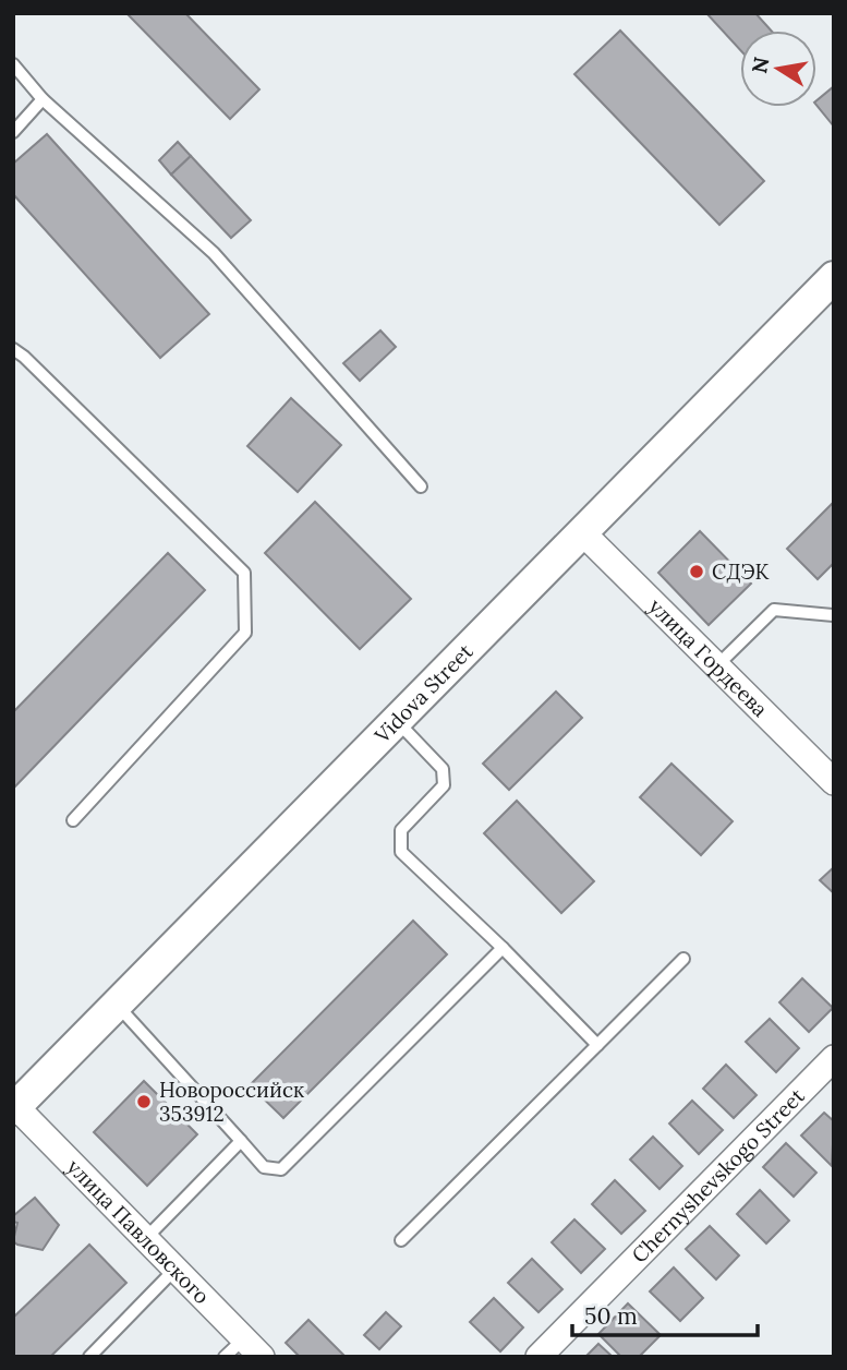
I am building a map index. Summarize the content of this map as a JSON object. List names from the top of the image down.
{
  "streets": {
    "street": [
      "улица Гордеева",
      "Vidova Street",
      "Chernyshevskogo Street",
      "улица Павловского"
    ]
  },
  "crossings": [
    ["улица Гордеева", "Vidova Street"],
    ["Vidova Street", "улица Павловского"]
  ],
  "places": ["СДЭК", "Новороссийск 353912"],
  "scale_bar": "50 m",
  "north": "left"
}
